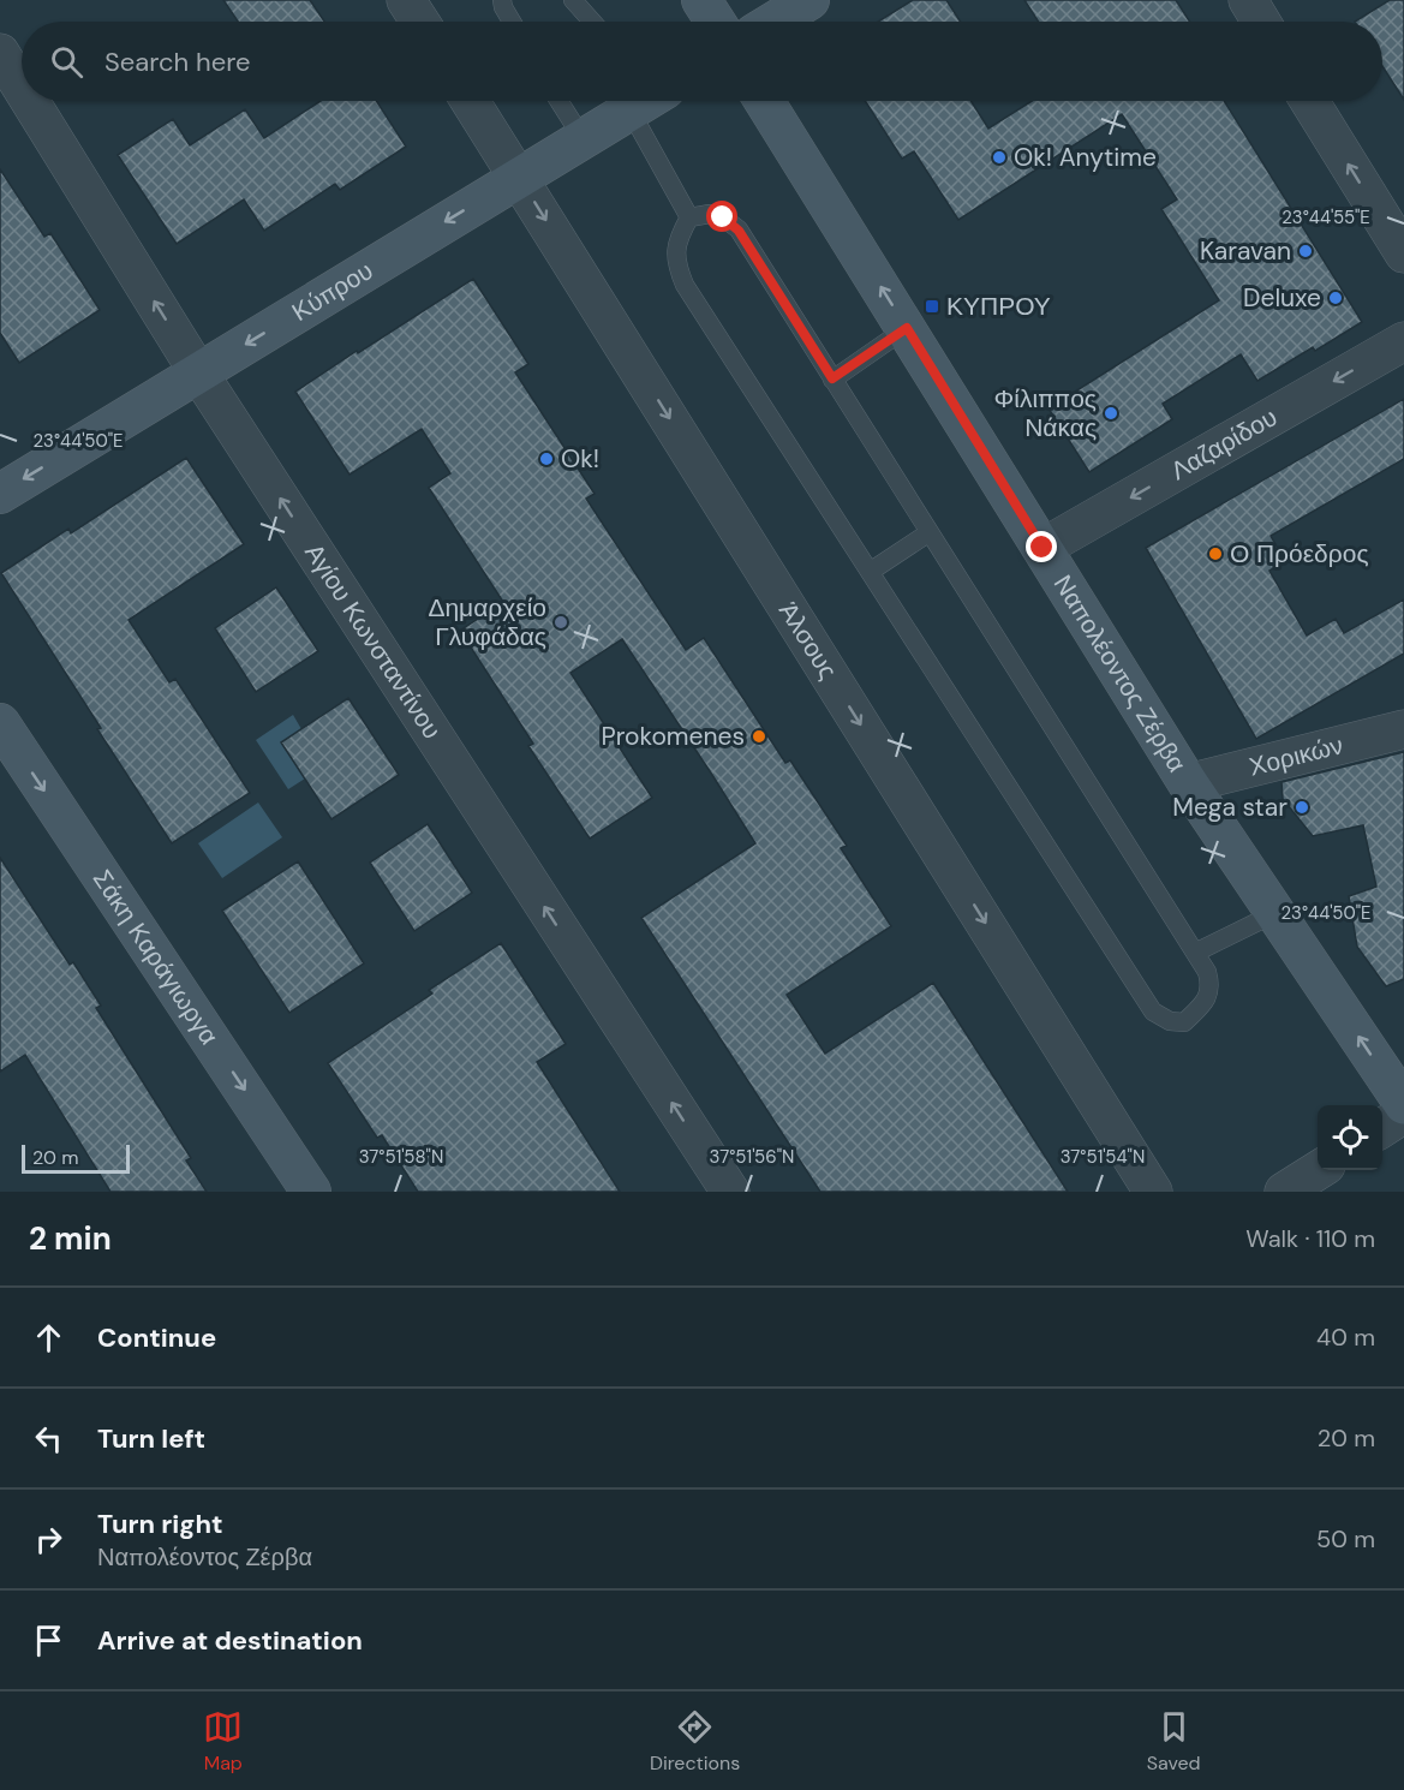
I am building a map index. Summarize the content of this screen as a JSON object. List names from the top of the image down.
{
  "streets": {
    "street": [
      "Κύπρου",
      "Λαζαρίδου",
      "Άλσους",
      "Αγίου Κωνσταντίνου",
      "Ναπολέοντος Ζέρβα",
      "Χορικών",
      "Σάκη Καράγιωργα"
    ]
  },
  "crossings": [
    ["Κύπρου", "Άλσους"],
    ["Κύπρου", "Αγίου Κωνσταντίνου"],
    ["Λαζαρίδου", "Ναπολέοντος Ζέρβα"],
    ["Ναπολέοντος Ζέρβα", "Χορικών"]
  ],
  "one_way": [
    "Κύπρου",
    "Λαζαρίδου",
    "Άλσους",
    "Αγίου Κωνσταντίνου",
    "Ναπολέοντος Ζέρβα",
    "Σάκη Καράγιωργα"
  ],
  "places": {
    "other": [
      "Ok! Anytime",
      "Karavan",
      "Deluxe",
      "Φίλιππος Νάκας",
      "Ok!",
      "Ο Πρόεδρος",
      "Δημαρχείο Γλυφάδας",
      "Prokomenes",
      "Mega star"
    ],
    "transit": ["ΚΥΠΡΟΥ"]
  },
  "scale_bar": "20 m",
  "page": {
    "search": "Search here",
    "scale": "20 m",
    "heading": ["2 min", "Walk · 110 m"],
    "list": [
      ["Continue", "40 m"],
      ["Turn left", "20 m"],
      ["Turn right", "Ναπολέοντος Ζέρβα", "50 m"],
      "Arrive at destination"
    ],
    "nav": ["Map", "Directions", "Saved"]
  },
  "coordinates": [
    "23°44'55\"E",
    "23°44'50\"E",
    "37°51'58\"N",
    "37°51'56\"N",
    "37°51'54\"N"
  ]
}
